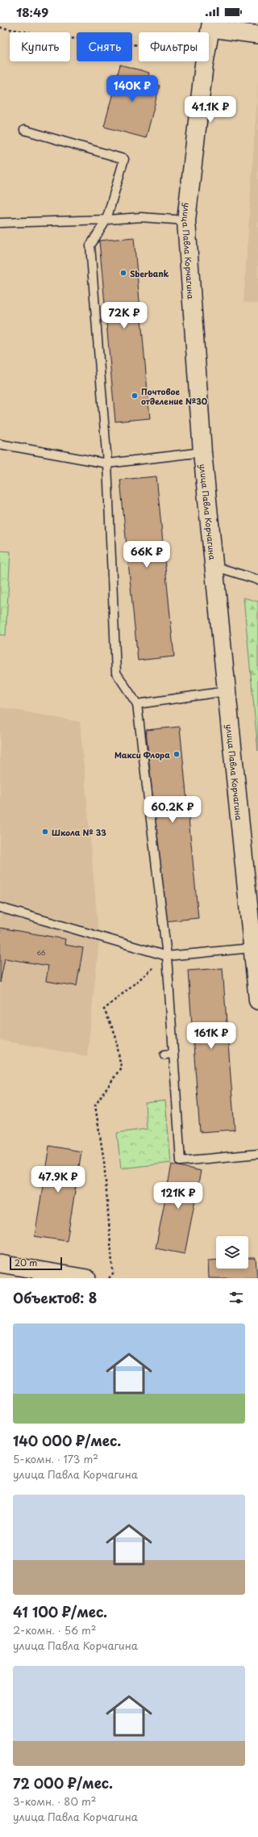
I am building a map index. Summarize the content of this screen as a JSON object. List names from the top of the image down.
{
  "streets": {
    "main road": ["улица Павла Корчагина"]
  },
  "places": [
    "Sberbank",
    "Почтовое отделение №30",
    "Макси Флора",
    "Школа № 33"
  ],
  "house_numbers": ["66"],
  "scale_bar": "20 m",
  "page": {
    "status": "18:49",
    "chip": ["Купить", "Снять", "Фильтры"],
    "price": [
      "140K ₽",
      "41.1K ₽",
      "72K ₽",
      "66K ₽",
      "60.2K ₽",
      "161K ₽",
      "47.9K ₽",
      "121K ₽"
    ],
    "scale": "20 m",
    "heading": "Объектов: 8",
    "list": [
      {
        "name": "140 000 ₽/мес.",
        "note": "5-комн. · 173 m² · улица Павла Корчагина"
      },
      {
        "name": "41 100 ₽/мес.",
        "note": "2-комн. · 56 m² · улица Павла Корчагина"
      },
      {
        "name": "72 000 ₽/мес.",
        "note": "3-комн. · 80 m² · улица Павла Корчагина"
      }
    ]
  }
}
